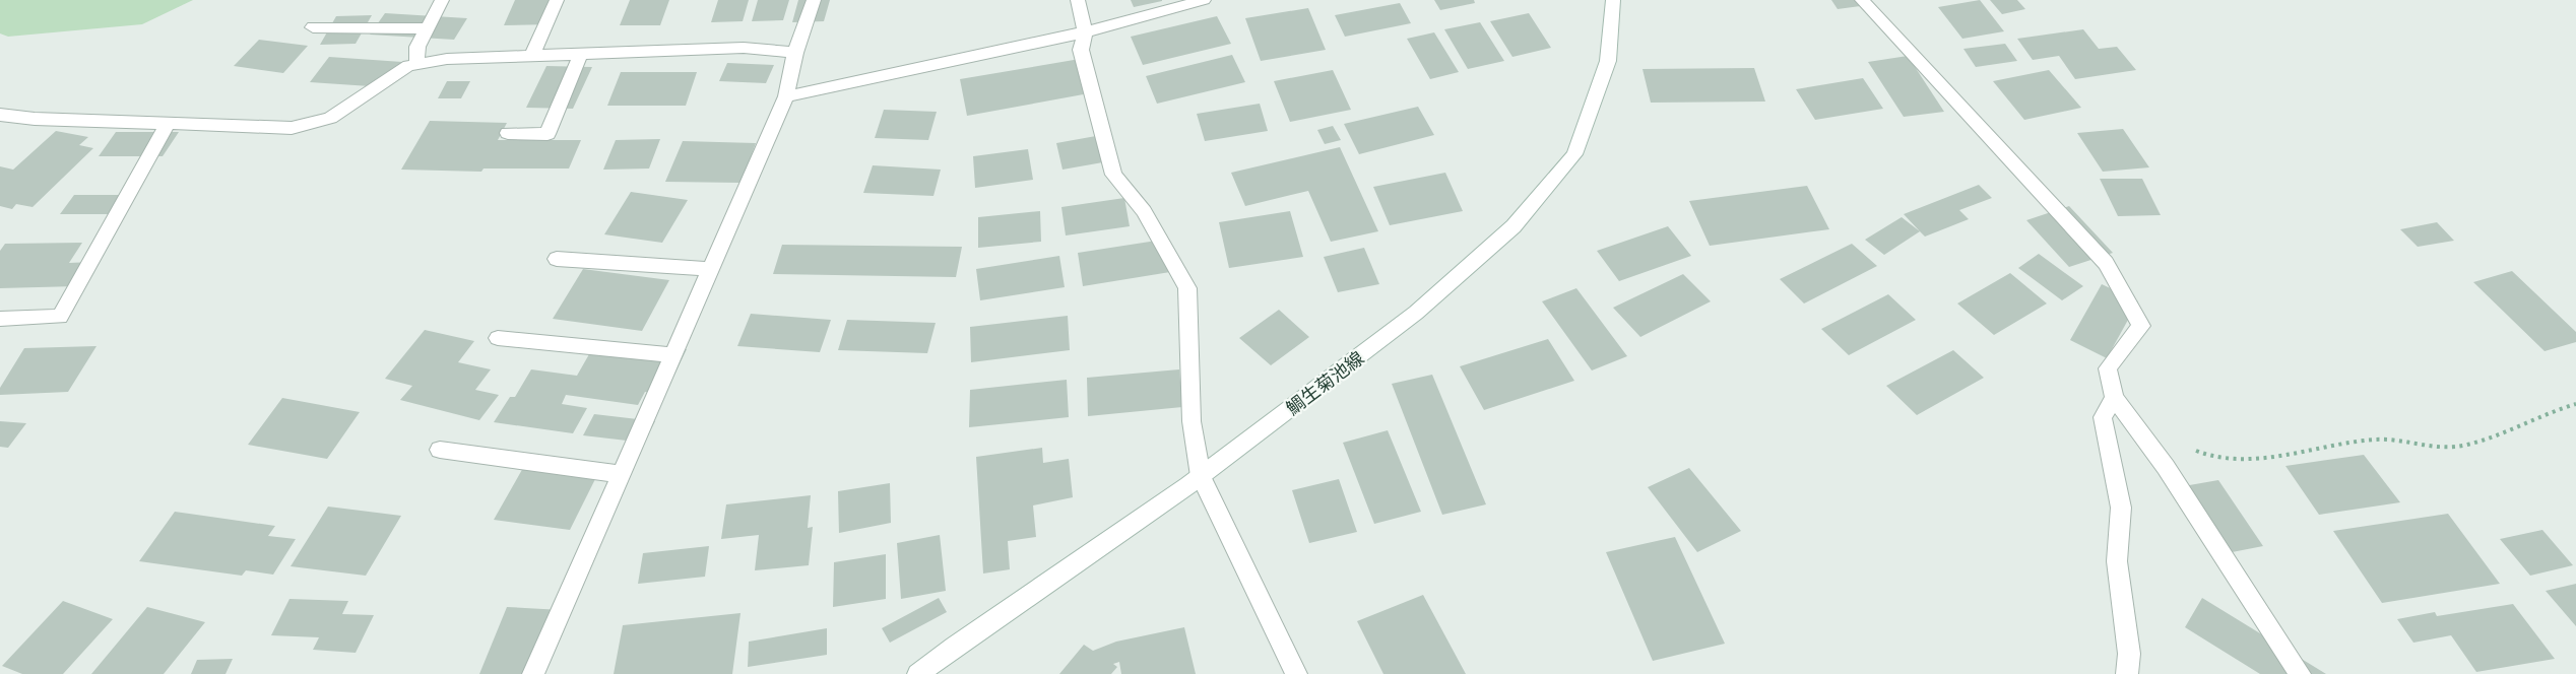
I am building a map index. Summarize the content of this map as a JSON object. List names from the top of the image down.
{
  "streets": {
    "street": ["鯛生菊池線"]
  }
}
